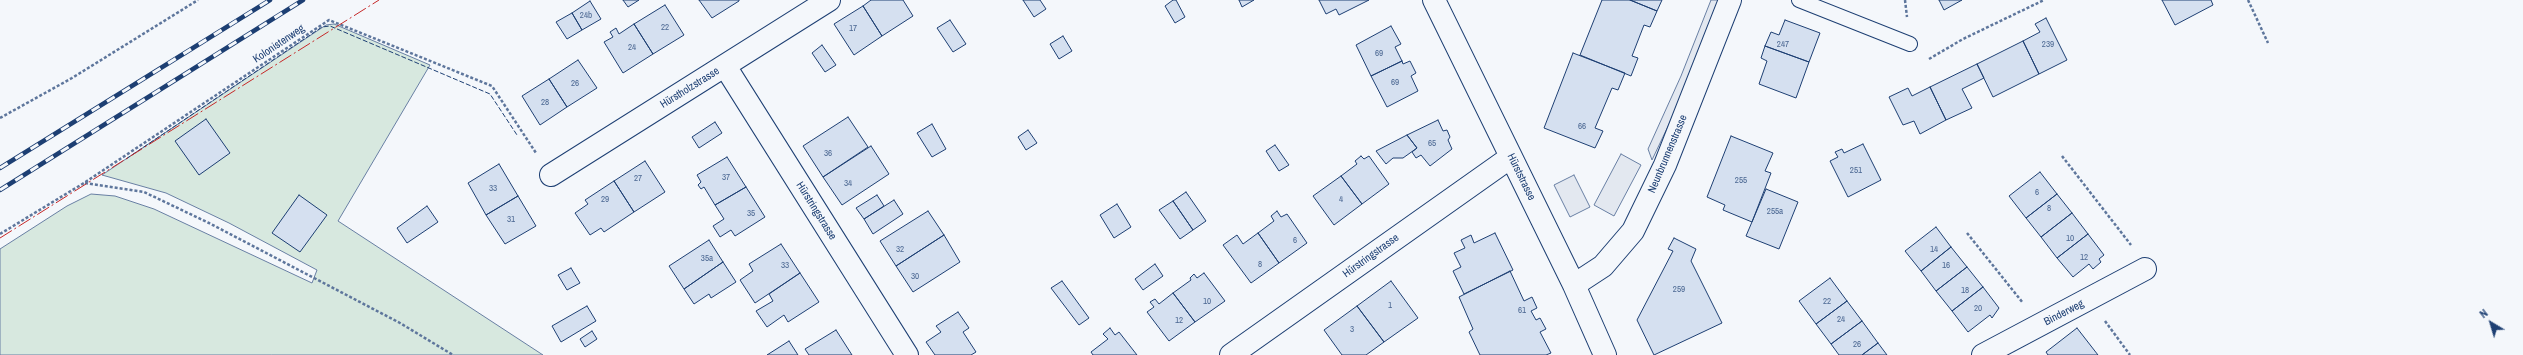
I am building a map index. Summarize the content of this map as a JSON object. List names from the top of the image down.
{
  "streets": {
    "street": [
      "Hürstholzstrasse",
      "Neunbrunnenstrasse",
      "Hürststrasse",
      "Hürstringstrasse",
      "Binderweg"
    ],
    "path": ["Kolonistenweg"]
  },
  "crossings": [
    ["Kolonistenweg", "Hürstholzstrasse"],
    ["Hürstholzstrasse", "Hürstringstrasse"],
    ["Neunbrunnenstrasse", "Hürststrasse"],
    ["Hürststrasse", "Hürstringstrasse"]
  ],
  "house_numbers": [
    "24b",
    "22",
    "17",
    "247",
    "239",
    "24",
    "69",
    "69",
    "26",
    "28",
    "66",
    "65",
    "36",
    "251",
    "37",
    "27",
    "255",
    "34",
    "33",
    "6",
    "29",
    "4",
    "8",
    "255a",
    "35",
    "31",
    "10",
    "6",
    "32",
    "14",
    "12",
    "35a",
    "8",
    "33",
    "16",
    "30",
    "259",
    "18",
    "10",
    "22",
    "1",
    "20",
    "61",
    "24",
    "12",
    "3",
    "26"
  ],
  "north": "top left"
}
